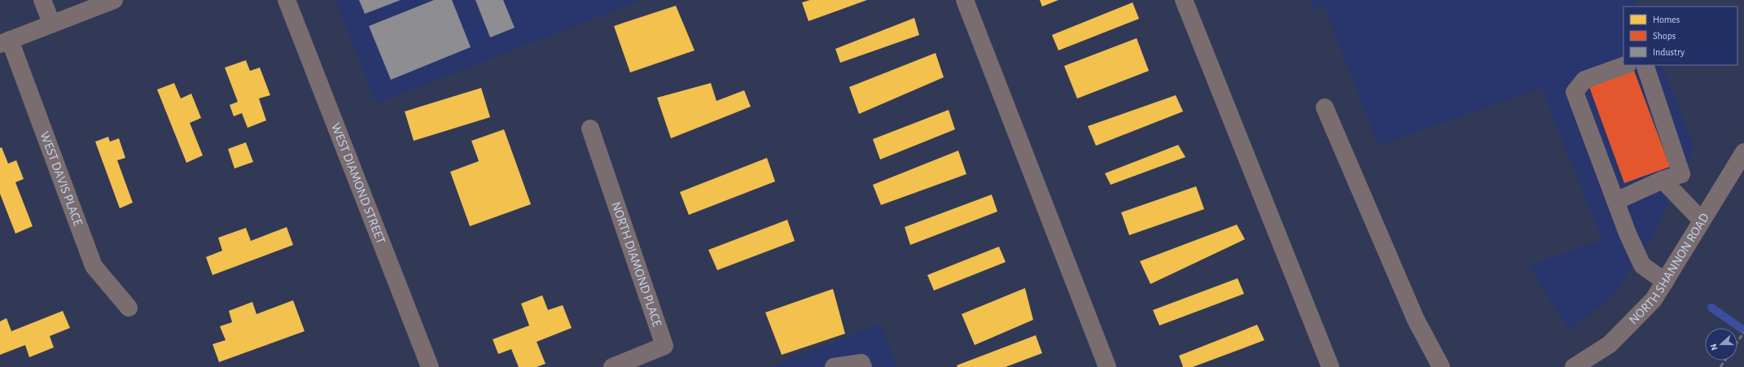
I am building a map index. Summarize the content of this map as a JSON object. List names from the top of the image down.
{
  "streets": {
    "street": [
      "WEST DAVIS PLACE",
      "WEST DIAMOND STREET",
      "NORTH DIAMOND PLACE",
      "NORTH SHANNON ROAD"
    ]
  },
  "legend": ["Homes", "Shops", "Industry"],
  "north": "left"
}
